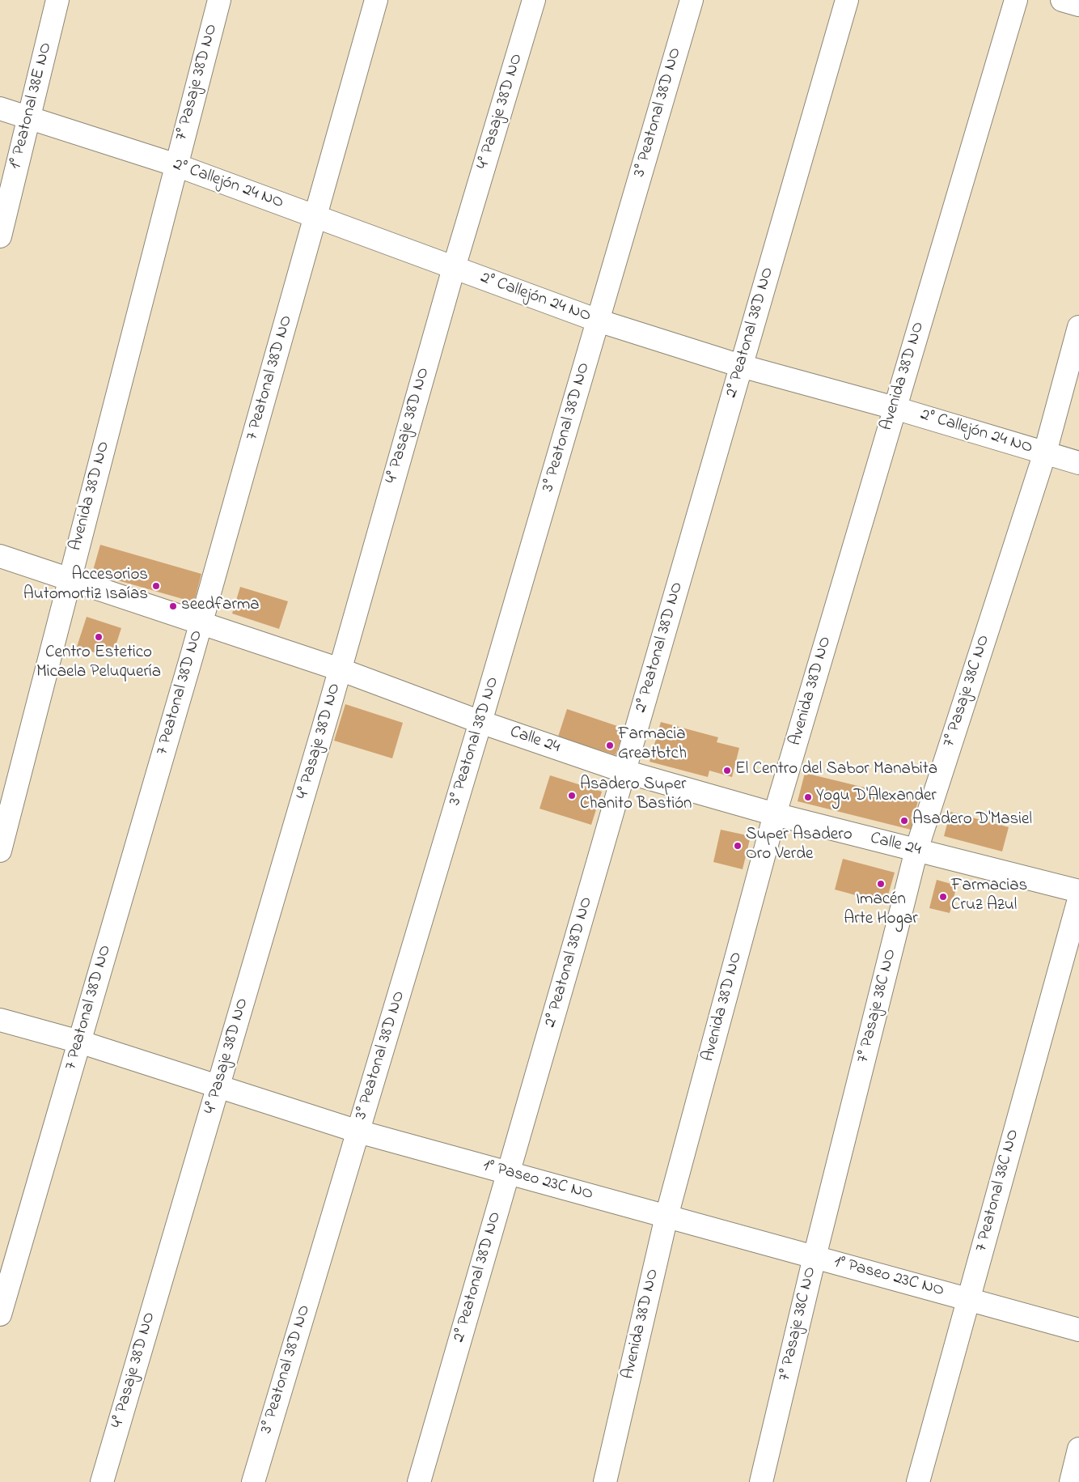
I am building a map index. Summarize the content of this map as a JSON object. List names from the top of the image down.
{
  "streets": {
    "street": [
      "7° Pasaje 38D NO",
      "1° Peatonal 38E NO",
      "4° Pasaje 38D NO",
      "3° Peatonal 38D NO",
      "2° Callejón 24 NO",
      "2° Peatonal 38D NO",
      "Avenida 38D NO",
      "7 Peatonal 38D NO",
      "7° Pasaje 38C NO",
      "Calle 24",
      "1° Paseo 23C NO",
      "7 Peatonal 38C NO"
    ]
  },
  "crossings": [
    ["7° Pasaje 38D NO", "2° Callejón 24 NO"],
    ["7° Pasaje 38D NO", "Avenida 38D NO"],
    ["1° Peatonal 38E NO", "2° Callejón 24 NO"],
    ["4° Pasaje 38D NO", "2° Callejón 24 NO"],
    ["4° Pasaje 38D NO", "Calle 24"],
    ["4° Pasaje 38D NO", "1° Paseo 23C NO"],
    ["3° Peatonal 38D NO", "2° Callejón 24 NO"],
    ["3° Peatonal 38D NO", "Calle 24"],
    ["3° Peatonal 38D NO", "1° Paseo 23C NO"],
    ["2° Callejón 24 NO", "2° Peatonal 38D NO"],
    ["2° Callejón 24 NO", "Avenida 38D NO"],
    ["2° Callejón 24 NO", "7 Peatonal 38D NO"],
    ["2° Callejón 24 NO", "7° Pasaje 38C NO"],
    ["2° Peatonal 38D NO", "Calle 24"],
    ["2° Peatonal 38D NO", "1° Paseo 23C NO"],
    ["Avenida 38D NO", "Calle 24"],
    ["Avenida 38D NO", "1° Paseo 23C NO"],
    ["7 Peatonal 38D NO", "Calle 24"],
    ["7 Peatonal 38D NO", "1° Paseo 23C NO"],
    ["7° Pasaje 38C NO", "Calle 24"],
    ["7° Pasaje 38C NO", "1° Paseo 23C NO"],
    ["1° Paseo 23C NO", "7 Peatonal 38C NO"]
  ],
  "places": [
    "Accesorios Automortiz Isaías",
    "seedfarma",
    "Centro Estetico Micaela Peluquería",
    "Farmacia Greatbtch",
    "El Centro del Sabor Manabita",
    "Asadero Super Chanito Bastión",
    "Yogu D'Alexander",
    "Asadero D'Masiel",
    "Super Asadero Oro Verde",
    "Imacén Arte Hogar",
    "Farmacias Cruz Azul"
  ]
}
